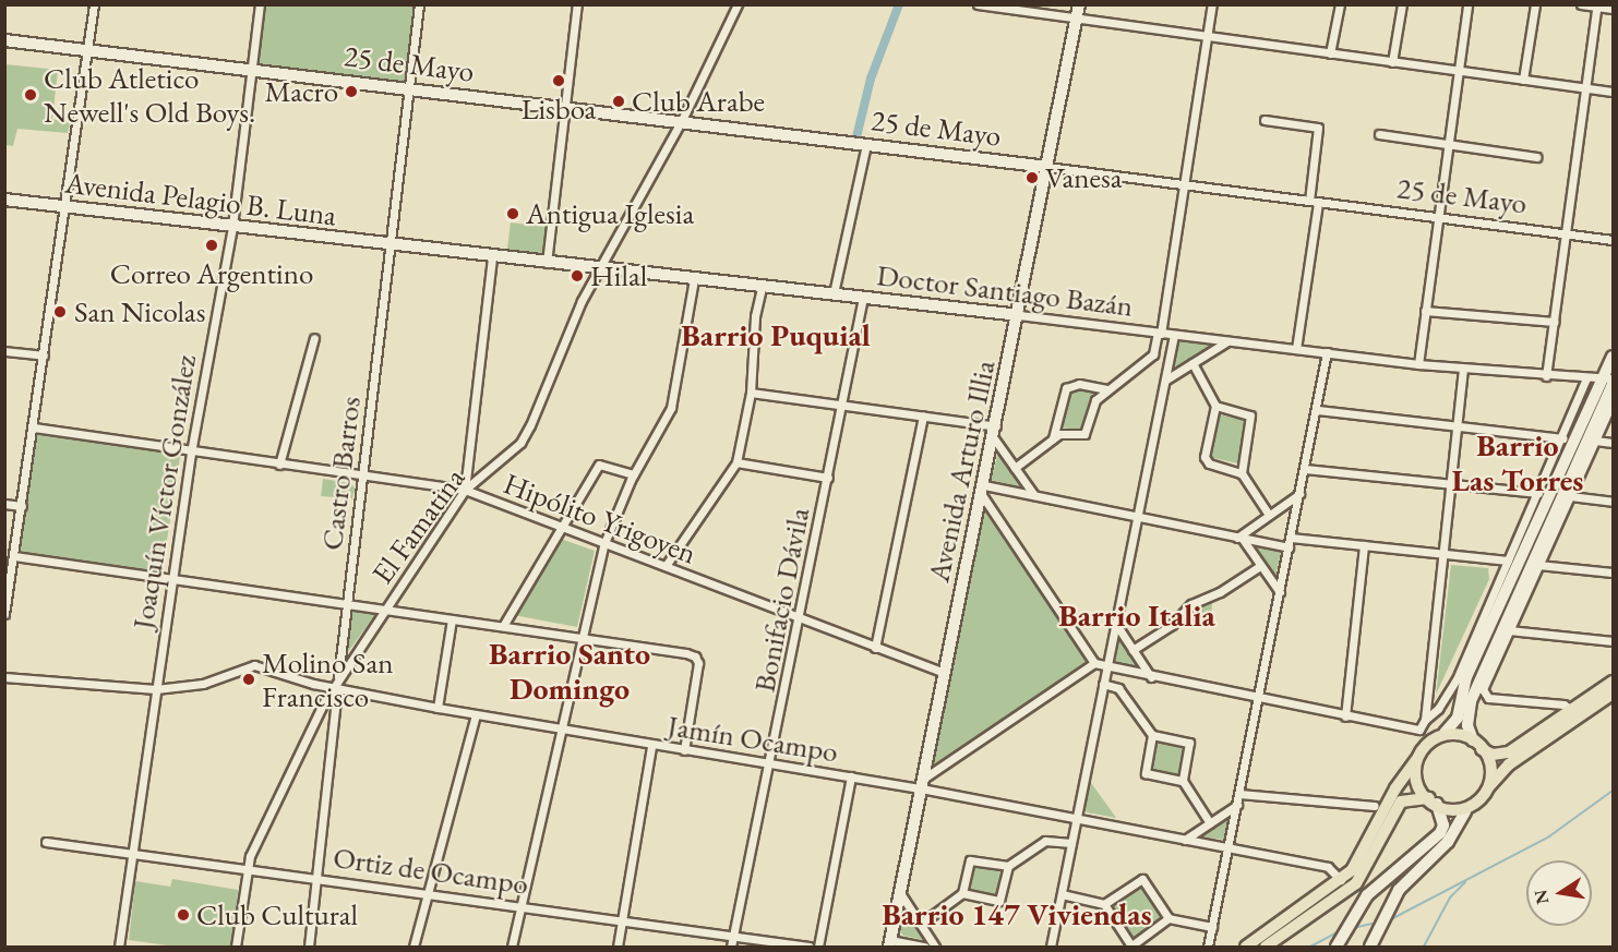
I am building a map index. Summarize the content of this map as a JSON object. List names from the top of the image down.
{
  "streets": {
    "main road": [
      "25 de Mayo",
      "Avenida Pelagio B. Luna",
      "Doctor Santiago Bazán",
      "Avenida Arturo Illia"
    ],
    "street": [
      "Castro Barros",
      "Joaquín Víctor González",
      "Hipólito Yrigoyen",
      "El Famatina",
      "Bonifacio Dávila",
      "Jamín Ocampo",
      "Ortiz de Ocampo"
    ]
  },
  "crossings": [
    ["25 de Mayo", "Avenida Arturo Illia"],
    ["25 de Mayo", "Castro Barros"],
    ["25 de Mayo", "Joaquín Víctor González"],
    ["25 de Mayo", "El Famatina"],
    ["Avenida Pelagio B. Luna", "Doctor Santiago Bazán"],
    ["Avenida Pelagio B. Luna", "Castro Barros"],
    ["Avenida Pelagio B. Luna", "Joaquín Víctor González"],
    ["Doctor Santiago Bazán", "Avenida Arturo Illia"],
    ["Doctor Santiago Bazán", "Castro Barros"],
    ["Doctor Santiago Bazán", "El Famatina"],
    ["Doctor Santiago Bazán", "Bonifacio Dávila"],
    ["Avenida Arturo Illia", "Hipólito Yrigoyen"],
    ["Avenida Arturo Illia", "Jamín Ocampo"],
    ["Castro Barros", "Hipólito Yrigoyen"],
    ["Castro Barros", "El Famatina"],
    ["Castro Barros", "Jamín Ocampo"],
    ["Castro Barros", "Ortiz de Ocampo"],
    ["Joaquín Víctor González", "Hipólito Yrigoyen"],
    ["Joaquín Víctor González", "Jamín Ocampo"],
    ["Joaquín Víctor González", "Ortiz de Ocampo"],
    ["Hipólito Yrigoyen", "El Famatina"],
    ["Hipólito Yrigoyen", "Bonifacio Dávila"],
    ["El Famatina", "Jamín Ocampo"],
    ["El Famatina", "Ortiz de Ocampo"],
    ["Bonifacio Dávila", "Jamín Ocampo"],
    ["Bonifacio Dávila", "Ortiz de Ocampo"]
  ],
  "districts": [
    "Barrio Puquial",
    "Barrio Las Torres",
    "Barrio Italia",
    "Barrio Santo Domingo",
    "Barrio 147 Viviendas"
  ],
  "places": [
    "Lisboa",
    "Macro",
    "Club Atletico Newell's Old Boys.",
    "Club Arabe",
    "Vanesa",
    "Antigua Iglesia",
    "Correo Argentino",
    "Hilal",
    "San Nicolas",
    "Molino San Francisco",
    "Club Cultural"
  ],
  "north": "left"
}
